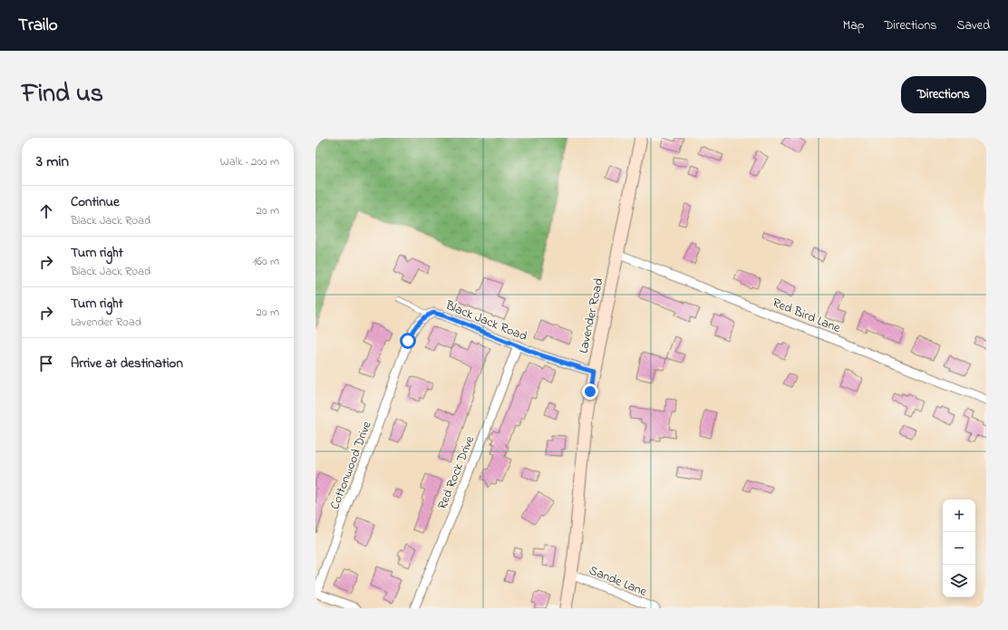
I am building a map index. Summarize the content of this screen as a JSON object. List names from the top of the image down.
{
  "streets": {
    "street": [
      "Red Bird Lane",
      "Lavender Road",
      "Black Jack Road",
      "Cottonwood Drive",
      "Red Rock Drive",
      "Sande Lane"
    ]
  },
  "crossings": [
    ["Red Bird Lane", "Lavender Road"],
    ["Lavender Road", "Black Jack Road"],
    ["Lavender Road", "Sande Lane"],
    ["Black Jack Road", "Cottonwood Drive"],
    ["Black Jack Road", "Red Rock Drive"]
  ],
  "page": {
    "header": "Trailo",
    "nav": ["Map", "Directions", "Saved"],
    "title": "Find us",
    "buttons": "Directions",
    "heading": ["3 min", "Walk · 200 m"],
    "list": [
      ["Continue", "Black Jack Road", "20 m"],
      ["Turn right", "Black Jack Road", "160 m"],
      ["Turn right", "Lavender Road", "20 m"],
      "Arrive at destination"
    ],
    "map_buttons": ["+", "−"]
  }
}
